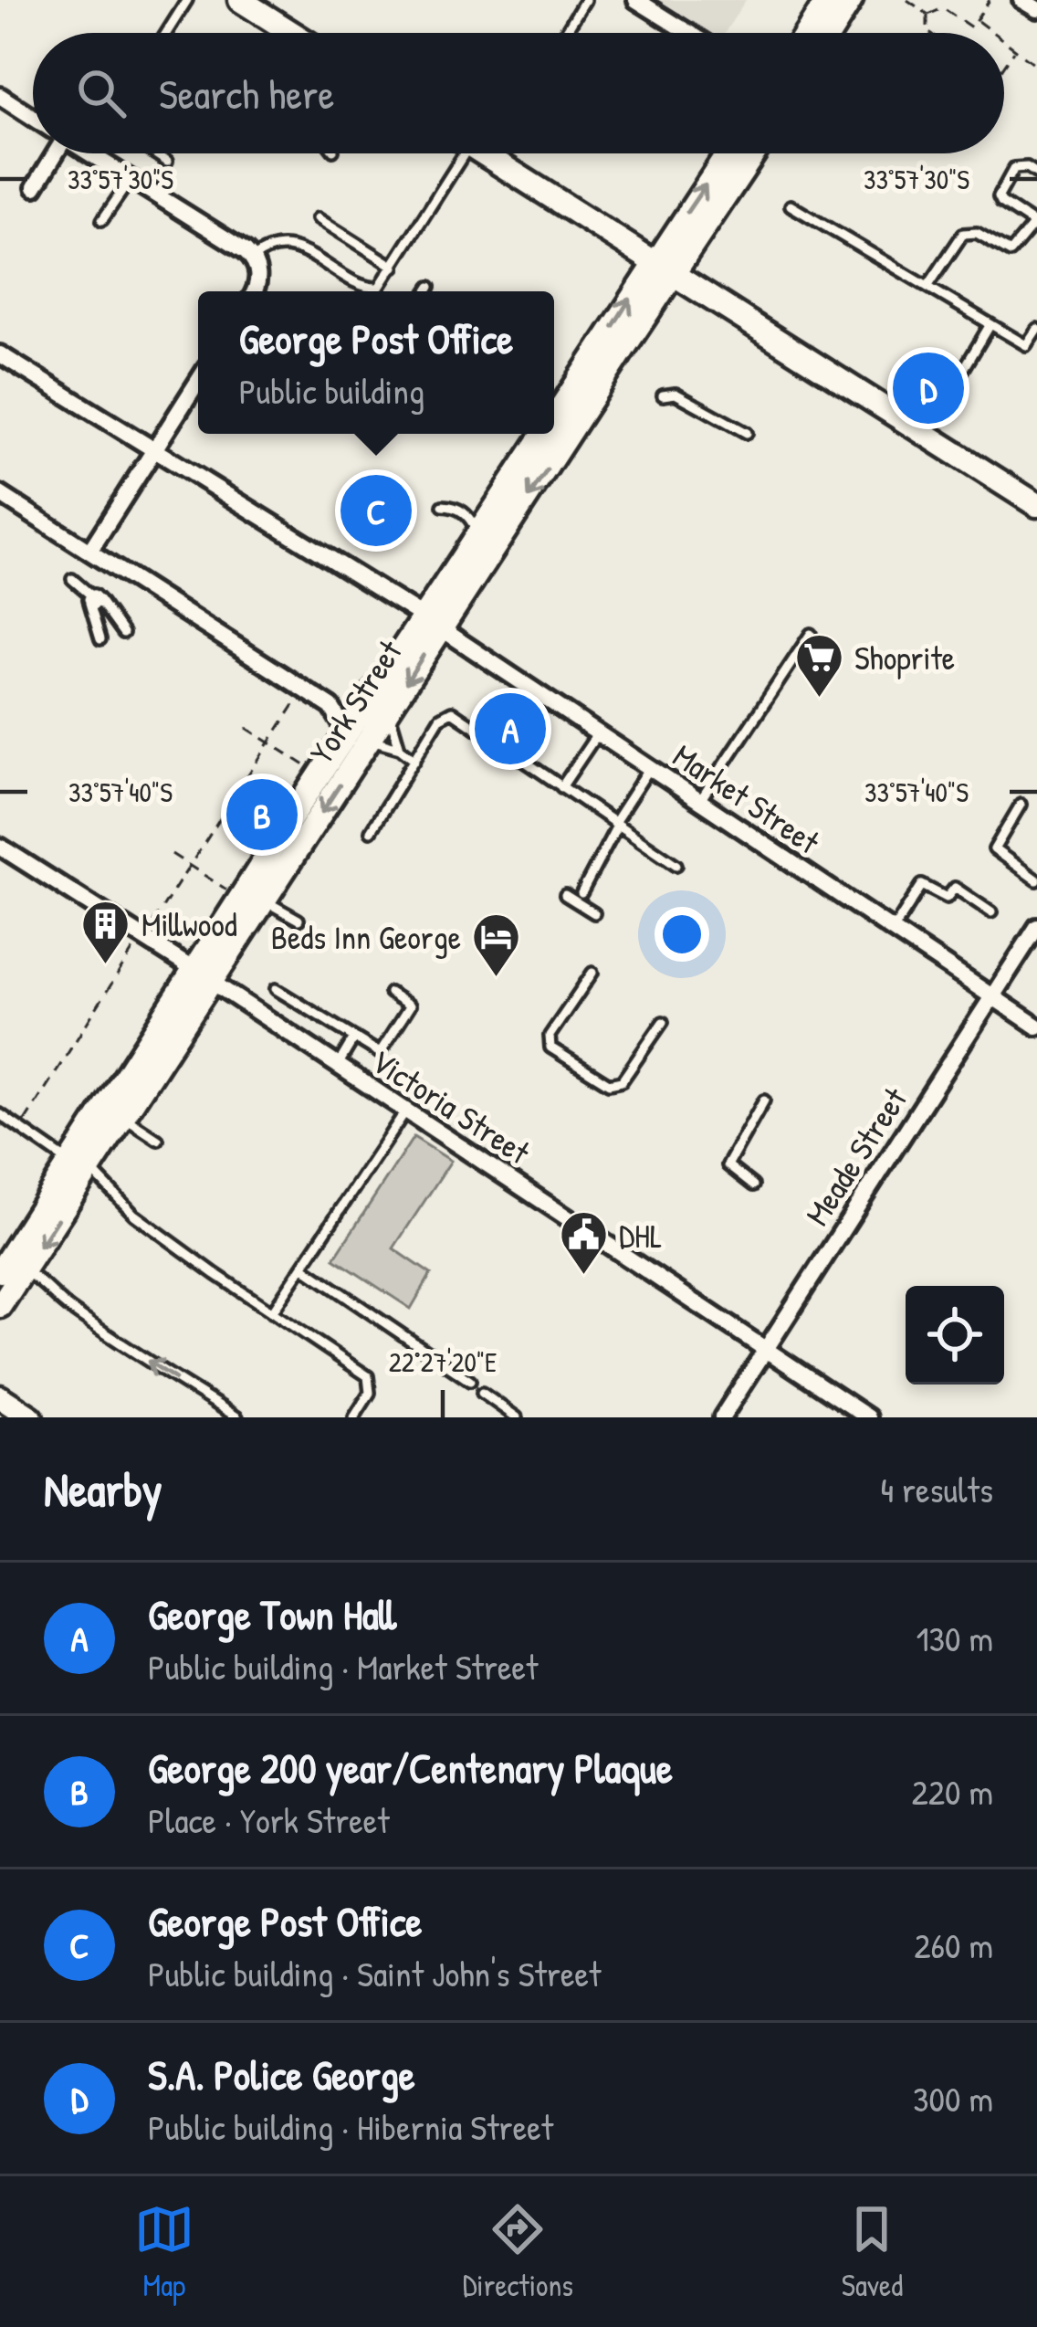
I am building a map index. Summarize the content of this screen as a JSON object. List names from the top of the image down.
{
  "streets": {
    "main road": ["York Street"],
    "street": ["Market Street", "Victoria Street", "Meade Street"]
  },
  "crossings": [
    ["York Street", "Market Street"],
    ["York Street", "Victoria Street"],
    ["Market Street", "Meade Street"],
    ["Victoria Street", "Meade Street"]
  ],
  "places": {
    "supermarket": ["Shoprite"],
    "building": ["Millwood"],
    "hotel": ["Beds Inn George"],
    "public building": ["DHL"]
  },
  "page": {
    "search": "Search here",
    "popup": ["George Post Office", "Public building"],
    "pins": [
      "D",
      "C",
      "A",
      "B"
    ],
    "heading": ["Nearby", "4 results"],
    "list": [
      {
        "mark": "A",
        "name": "George Town Hall",
        "note": "Public building · Market Street",
        "value": "130 m"
      },
      {
        "mark": "B",
        "name": "George 200 year/Centenary Plaque",
        "note": "Place · York Street",
        "value": "220 m"
      },
      {
        "mark": "C",
        "name": "George Post Office",
        "note": "Public building · Saint John's Street",
        "value": "260 m"
      },
      {
        "mark": "D",
        "name": "S.A. Police George",
        "note": "Public building · Hibernia Street",
        "value": "300 m"
      }
    ],
    "nav": ["Map", "Directions", "Saved"]
  },
  "coordinates": ["33°57'30\"S", "33°57'40\"S", "22°27'20\"E"]
}
